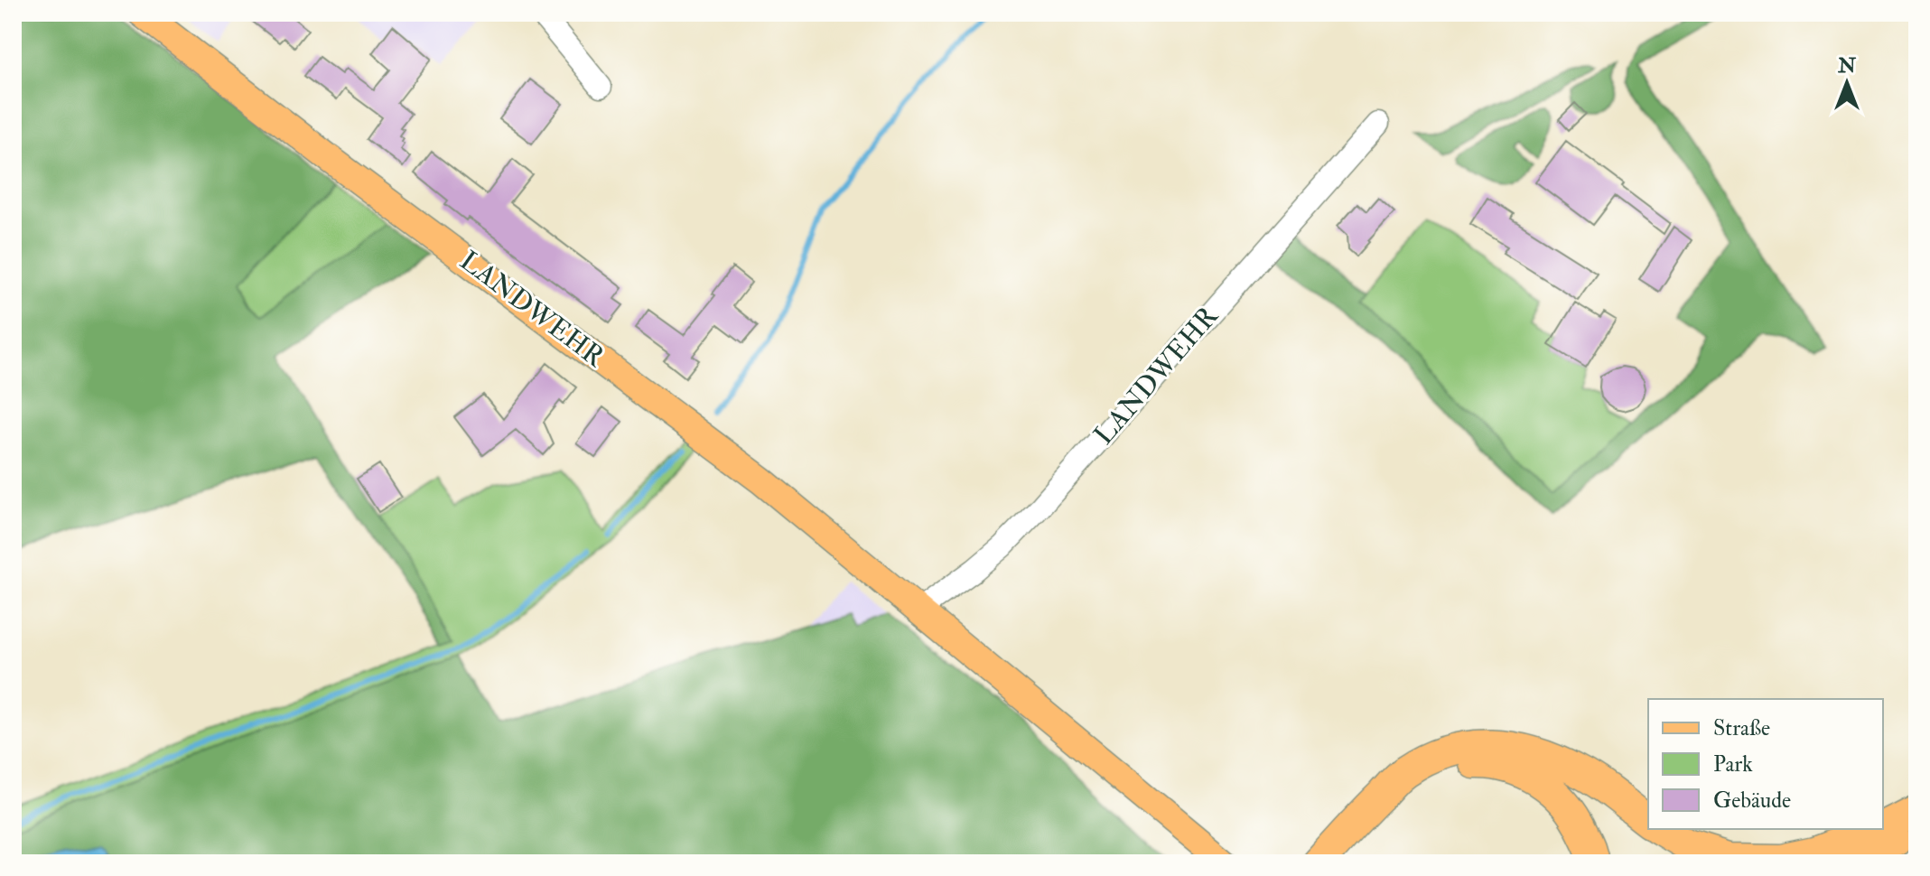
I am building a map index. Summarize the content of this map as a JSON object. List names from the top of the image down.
{
  "streets": {
    "main road": ["LANDWEHR"]
  },
  "legend": ["Straße", "Park", "Gebäude"],
  "north": "top"
}
